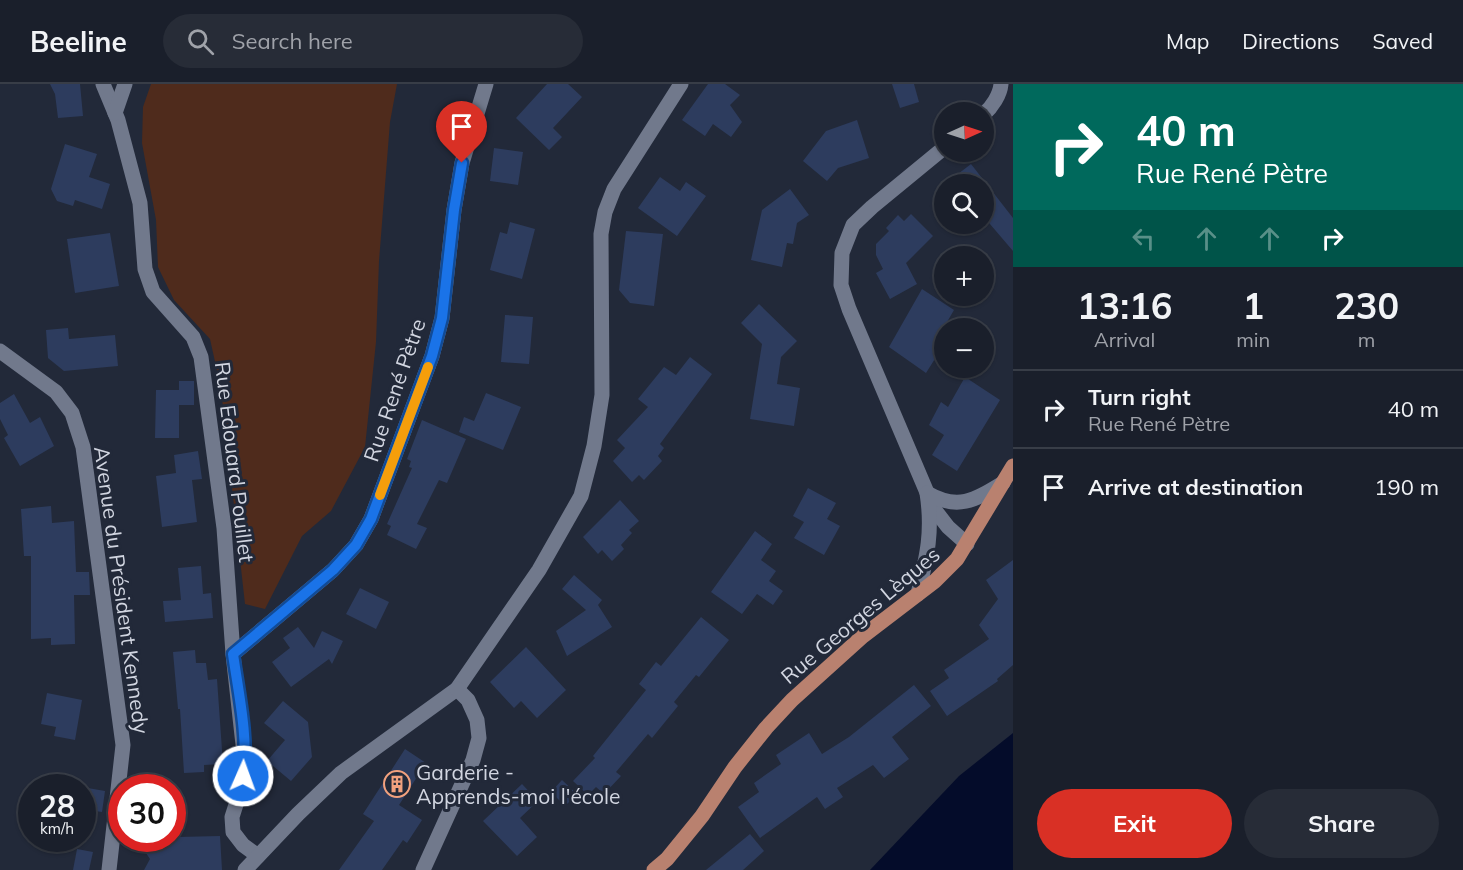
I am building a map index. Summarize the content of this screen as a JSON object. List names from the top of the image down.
{
  "streets": {
    "main road": ["Rue Georges Lèques"],
    "street": ["Rue René Pètre", "Rue Edouard Pouillet", "Avenue du Président Kennedy"]
  },
  "crossings": [
    ["Rue René Pètre", "Rue Edouard Pouillet"]
  ],
  "places": {
    "building": ["Garderie - Apprends-moi l'école"]
  },
  "north": "right",
  "page": {
    "header": "Beeline",
    "search": "Search here",
    "nav": ["Map", "Directions", "Saved"],
    "turn": ["40 m", "Rue René Pètre"],
    "map_buttons": ["+", "−"],
    "eta": [
      "13:16",
      "Arrival",
      "1",
      "min",
      "230",
      "m"
    ],
    "list": [
      {
        "name": "Turn right",
        "note": "Rue René Pètre",
        "value": "40 m"
      },
      {
        "name": "Arrive at destination",
        "value": "190 m"
      }
    ],
    "speed": "28 km/h",
    "limit": "30",
    "buttons": ["Exit", "Share"]
  }
}
